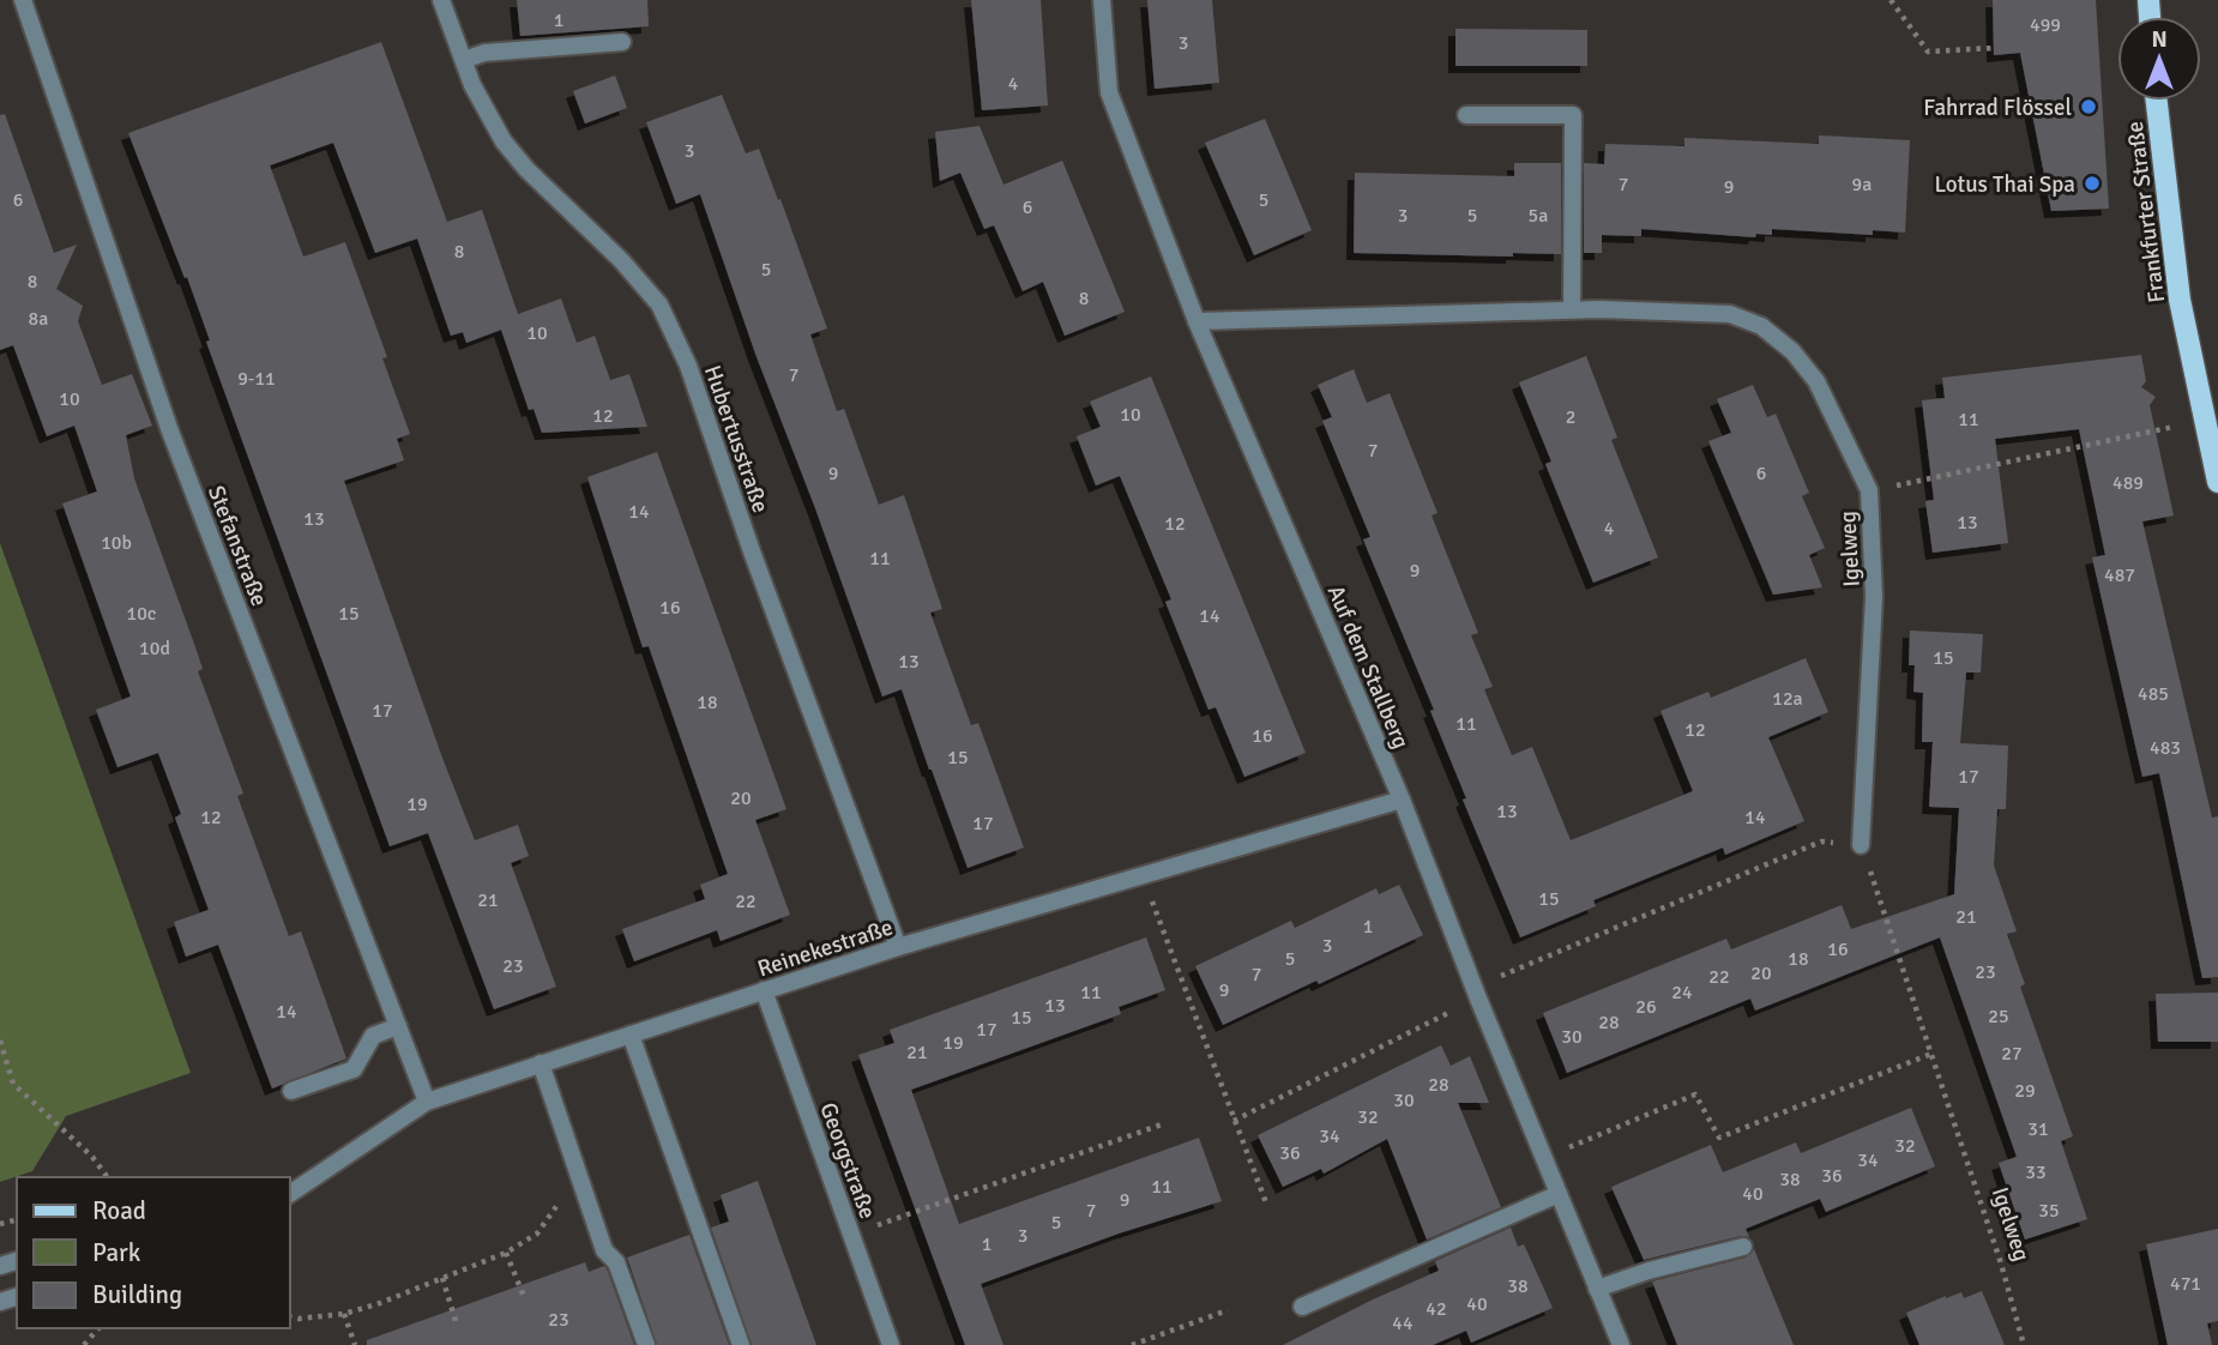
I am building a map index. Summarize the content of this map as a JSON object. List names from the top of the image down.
{
  "streets": {
    "main road": ["Frankfurter Straße"],
    "street": [
      "Hubertusstraße",
      "Stefanstraße",
      "Igelweg",
      "Auf dem Stallberg",
      "Reinekestraße",
      "Georgstraße"
    ]
  },
  "crossings": [
    ["Hubertusstraße", "Reinekestraße"],
    ["Stefanstraße", "Reinekestraße"],
    ["Igelweg", "Auf dem Stallberg"],
    ["Auf dem Stallberg", "Reinekestraße"],
    ["Reinekestraße", "Georgstraße"]
  ],
  "places": ["Fahrrad Flössel", "Lotus Thai Spa"],
  "house_numbers": [
    "1",
    "499",
    "3",
    "4",
    "3",
    "7",
    "9a",
    "9",
    "6",
    "5",
    "6",
    "3",
    "5",
    "5a",
    "8",
    "5",
    "8",
    "8",
    "8a",
    "10",
    "7",
    "9-11",
    "10",
    "10",
    "12",
    "2",
    "11",
    "7",
    "9",
    "6",
    "489",
    "14",
    "13",
    "13",
    "12",
    "4",
    "10b",
    "11",
    "9",
    "487",
    "16",
    "10c",
    "15",
    "14",
    "10d",
    "15",
    "13",
    "485",
    "12a",
    "18",
    "17",
    "11",
    "12",
    "16",
    "483",
    "15",
    "17",
    "20",
    "19",
    "13",
    "12",
    "14",
    "17",
    "15",
    "21",
    "22",
    "21",
    "1",
    "3",
    "16",
    "5",
    "18",
    "23",
    "23",
    "20",
    "7",
    "22",
    "9",
    "11",
    "24",
    "13",
    "26",
    "14",
    "25",
    "15",
    "28",
    "17",
    "30",
    "19",
    "21",
    "27",
    "28",
    "29",
    "30",
    "32",
    "31",
    "34",
    "32",
    "36",
    "34",
    "33",
    "36",
    "38",
    "11",
    "40",
    "9",
    "7",
    "35",
    "5",
    "3",
    "1",
    "471",
    "38",
    "40",
    "42",
    "23",
    "44"
  ],
  "legend": ["Road", "Park", "Building"],
  "north": "top"
}
